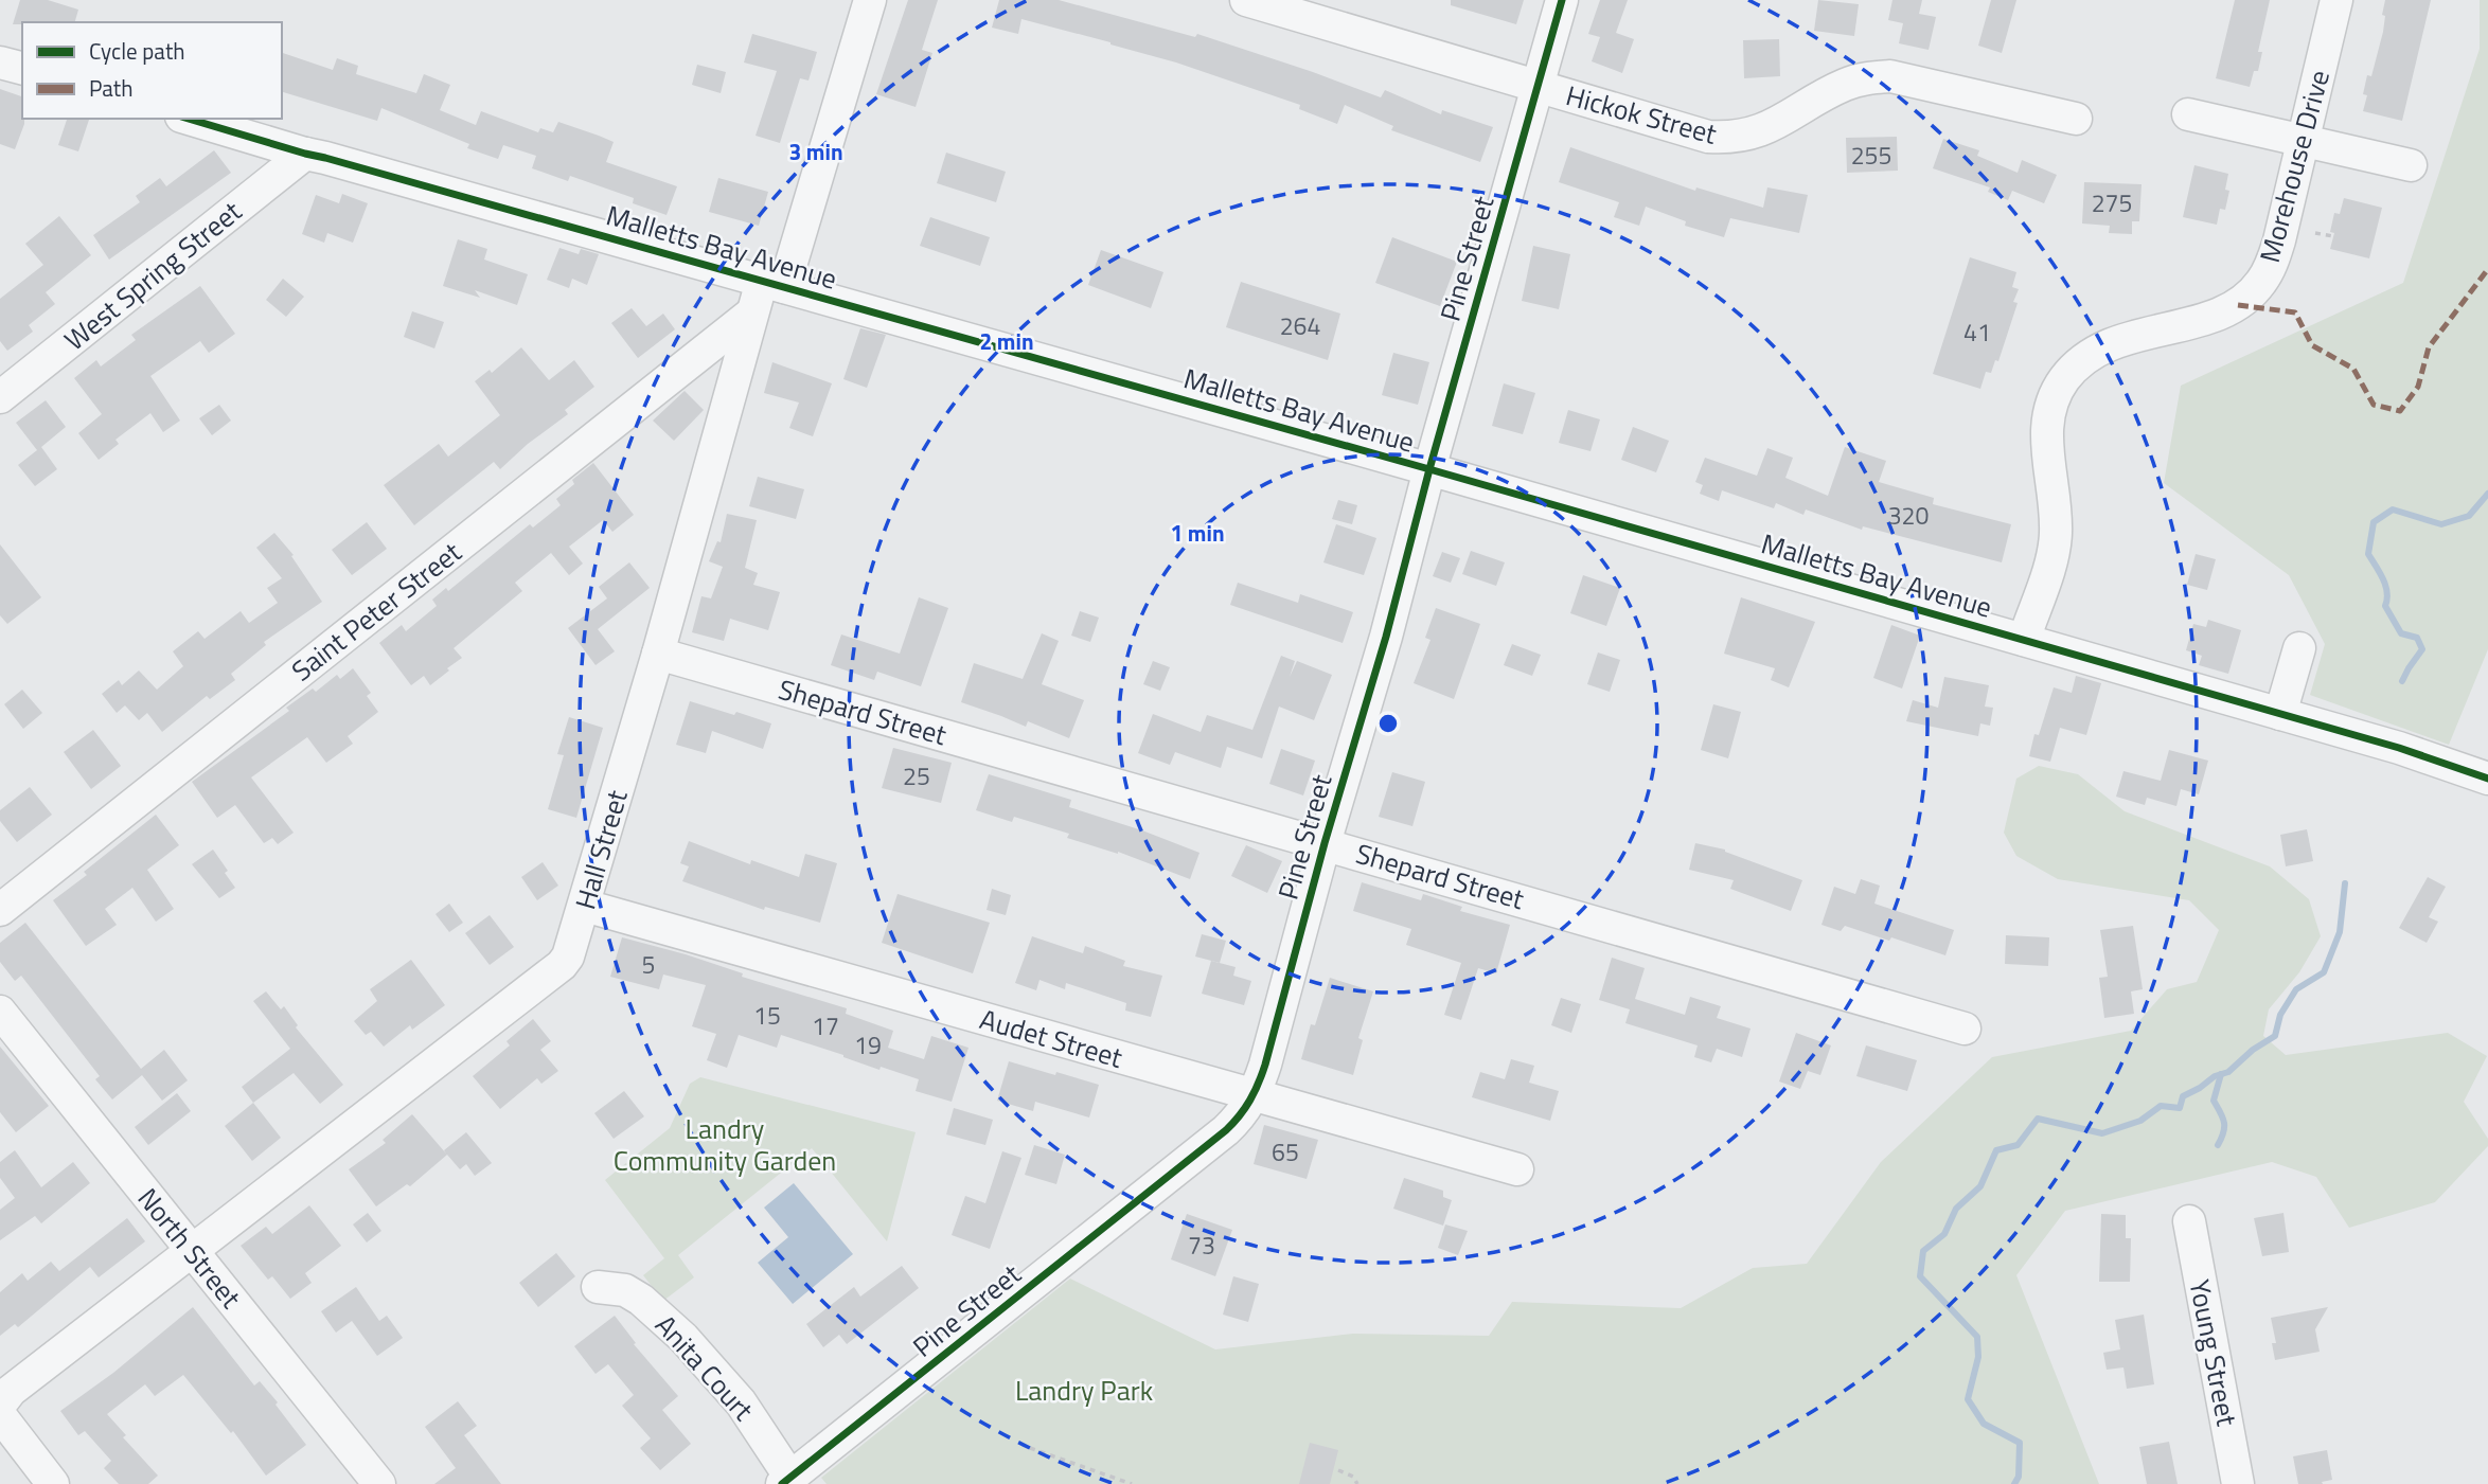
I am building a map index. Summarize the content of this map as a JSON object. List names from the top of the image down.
{
  "streets": {
    "street": [
      "Hickok Street",
      "Morehouse Drive",
      "Malletts Bay Avenue",
      "Pine Street",
      "West Spring Street",
      "Saint Peter Street",
      "Shepard Street",
      "Hall Street",
      "Audet Street",
      "North Street",
      "Young Street",
      "Anita Court"
    ]
  },
  "crossings": [
    ["Hickok Street", "Pine Street"],
    ["Morehouse Drive", "Malletts Bay Avenue"],
    ["Malletts Bay Avenue", "Pine Street"],
    ["Malletts Bay Avenue", "West Spring Street"],
    ["Malletts Bay Avenue", "Hall Street"],
    ["Pine Street", "Shepard Street"],
    ["Pine Street", "Audet Street"],
    ["Pine Street", "Anita Court"],
    ["Saint Peter Street", "Hall Street"],
    ["Shepard Street", "Hall Street"],
    ["Hall Street", "Audet Street"],
    ["Hall Street", "North Street"]
  ],
  "parks": ["Landry Community Garden", "Landry Park"],
  "house_numbers": [
    "255",
    "275",
    "264",
    "41",
    "320",
    "25",
    "5",
    "15",
    "17",
    "19",
    "65",
    "73"
  ],
  "legend": ["Cycle path", "Path"],
  "rings": ["3 min", "2 min", "1 min"]
}
